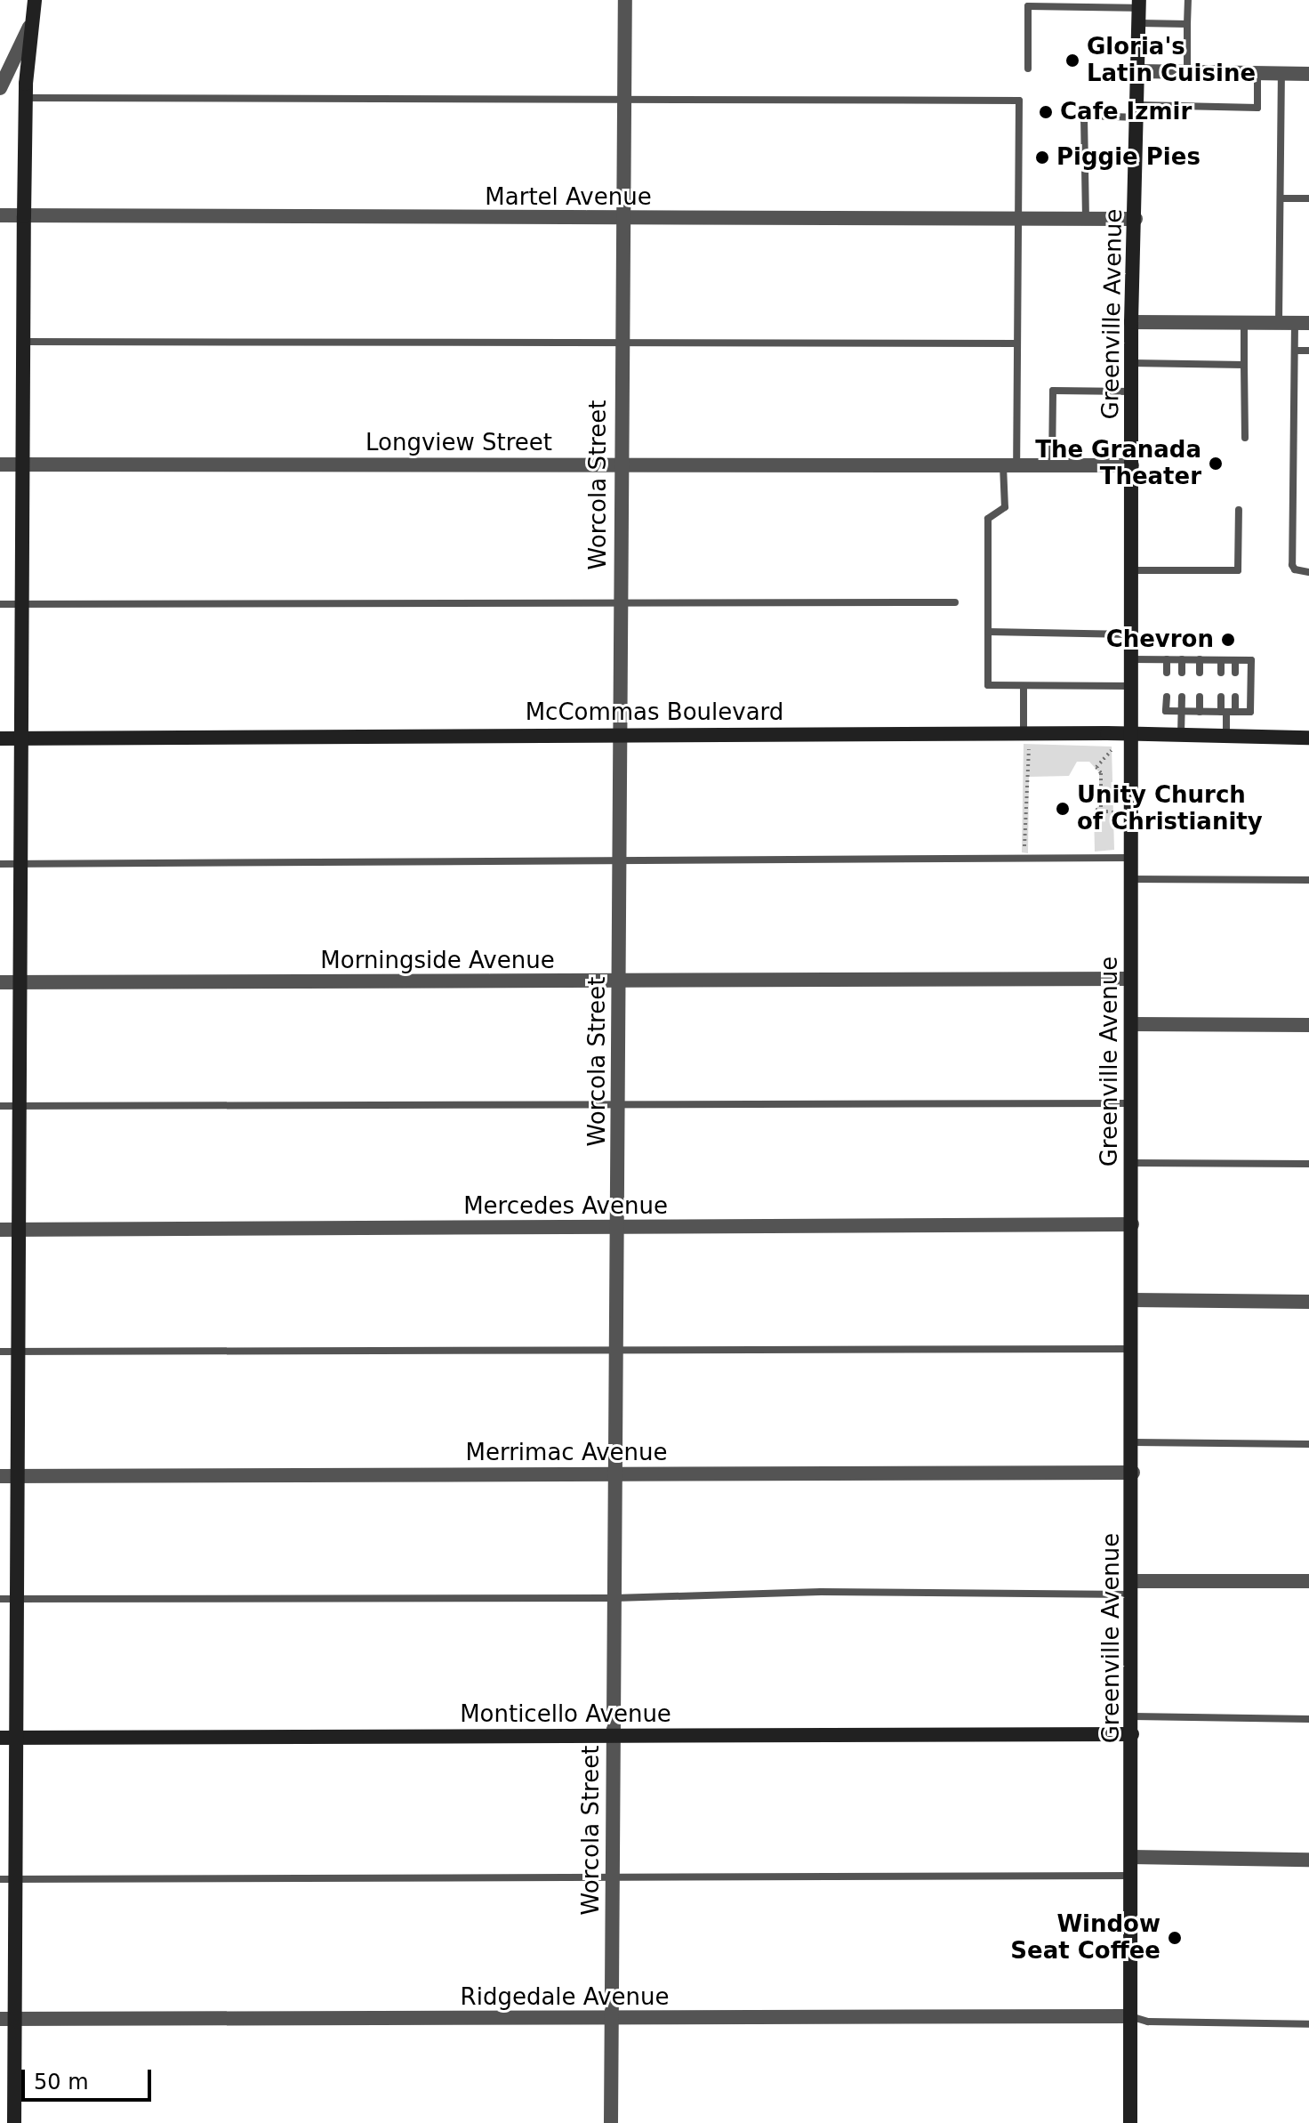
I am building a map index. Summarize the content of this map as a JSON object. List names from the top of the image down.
{
  "streets": {
    "street": [
      "Martel Avenue",
      "Greenville Avenue",
      "Longview Street",
      "Worcola Street",
      "McCommas Boulevard",
      "Morningside Avenue",
      "Mercedes Avenue",
      "Merrimac Avenue",
      "Monticello Avenue",
      "Ridgedale Avenue"
    ]
  },
  "crossings": [
    ["Martel Avenue", "Greenville Avenue"],
    ["Martel Avenue", "Worcola Street"],
    ["Greenville Avenue", "Longview Street"],
    ["Greenville Avenue", "McCommas Boulevard"],
    ["Greenville Avenue", "Morningside Avenue"],
    ["Greenville Avenue", "Mercedes Avenue"],
    ["Greenville Avenue", "Merrimac Avenue"],
    ["Greenville Avenue", "Monticello Avenue"],
    ["Greenville Avenue", "Ridgedale Avenue"],
    ["Longview Street", "Worcola Street"],
    ["Worcola Street", "McCommas Boulevard"],
    ["Worcola Street", "Morningside Avenue"],
    ["Worcola Street", "Mercedes Avenue"],
    ["Worcola Street", "Merrimac Avenue"],
    ["Worcola Street", "Monticello Avenue"],
    ["Worcola Street", "Ridgedale Avenue"]
  ],
  "places": [
    "Gloria's Latin Cuisine",
    "Cafe Izmir",
    "Piggie Pies",
    "The Granada Theater",
    "Chevron",
    "Unity Church of Christianity",
    "Window Seat Coffee"
  ],
  "scale_bar": "50 m"
}
